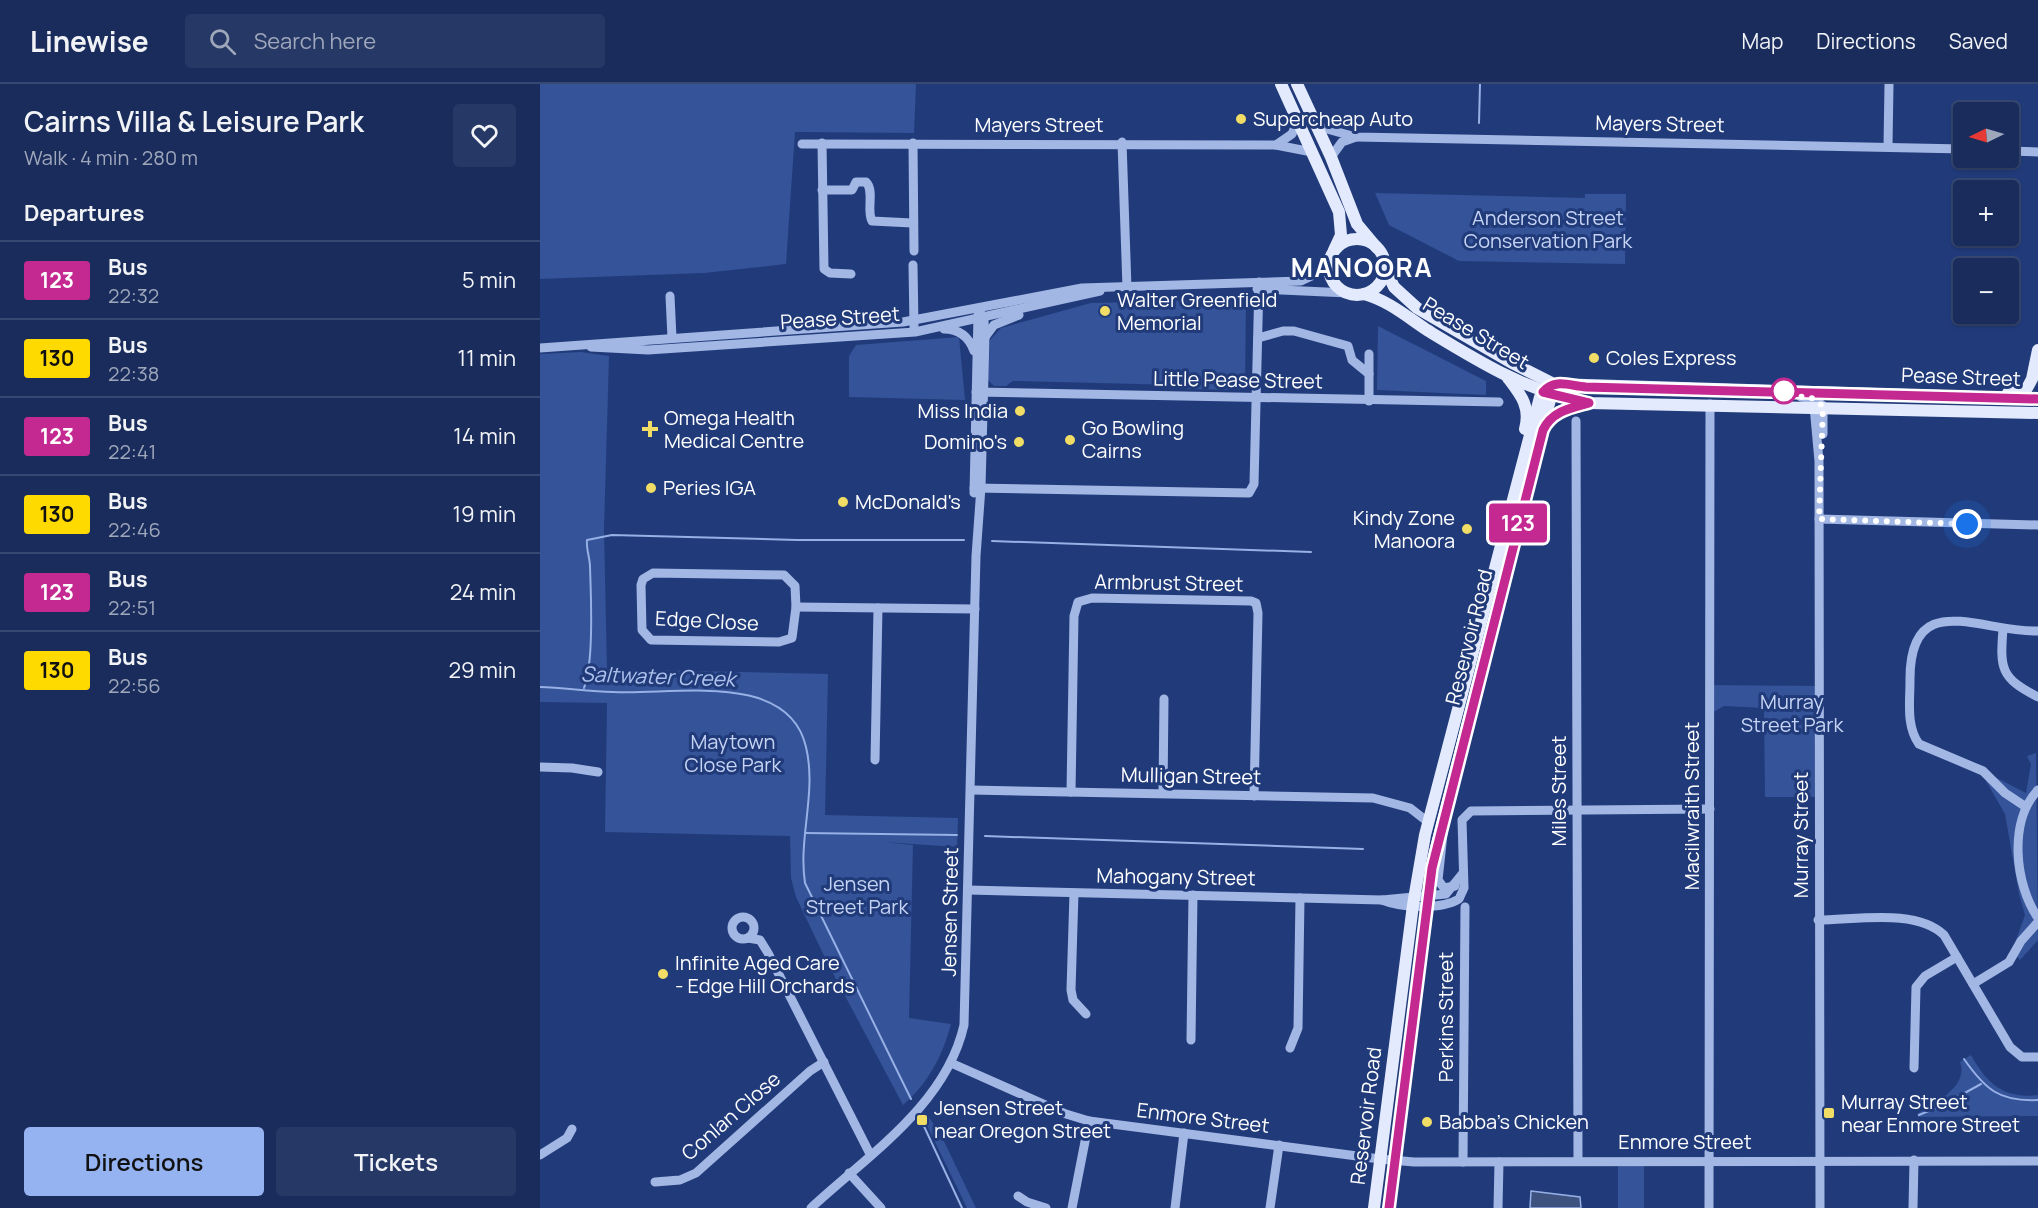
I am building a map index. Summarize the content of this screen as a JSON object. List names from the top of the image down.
{
  "streets": {
    "main road": ["Pease Street", "Reservoir Road"],
    "street": [
      "Mayers Street",
      "Little Pease Street",
      "Armbrust Street",
      "Edge Close",
      "Mulligan Street",
      "Miles Street",
      "Macilwraith Street",
      "Murray Street",
      "Mahogany Street",
      "Jensen Street",
      "Perkins Street",
      "Conlan Close",
      "Enmore Street"
    ]
  },
  "crossings": [
    ["Pease Street", "Reservoir Road"],
    ["Pease Street", "Macilwraith Street"],
    ["Pease Street", "Murray Street"],
    ["Pease Street", "Jensen Street"],
    ["Little Pease Street", "Jensen Street"],
    ["Armbrust Street", "Mulligan Street"],
    ["Reservoir Road", "Mulligan Street"],
    ["Reservoir Road", "Mahogany Street"],
    ["Reservoir Road", "Enmore Street"],
    ["Mulligan Street", "Jensen Street"],
    ["Miles Street", "Enmore Street"],
    ["Macilwraith Street", "Enmore Street"],
    ["Murray Street", "Enmore Street"],
    ["Mahogany Street", "Jensen Street"],
    ["Jensen Street", "Enmore Street"],
    ["Perkins Street", "Enmore Street"]
  ],
  "districts": ["MANOORA"],
  "water": ["Saltwater Creek"],
  "parks": [
    "Anderson Street Conservation Park",
    "Murray Street Park",
    "Maytown Close Park",
    "Jensen Street Park"
  ],
  "places": {
    "other": [
      "Supercheap Auto",
      "Walter Greenfield Memorial",
      "Coles Express",
      "Miss India",
      "Go Bowling Cairns",
      "Domino's",
      "Peries IGA",
      "McDonald's",
      "Kindy Zone Manoora",
      "Infinite Aged Care - Edge Hill Orchards",
      "Babba's Chicken"
    ],
    "health": ["Omega Health Medical Centre"],
    "transit": ["Murray Street near Enmore Street", "Jensen Street near Oregon Street"]
  },
  "lines": ["bus line 123"],
  "north": "left",
  "page": {
    "header": "Linewise",
    "search": "Search here",
    "nav": ["Map", "Directions", "Saved"],
    "heading": [
      ["Cairns Villa & Leisure Park", "Walk · 4 min · 280 m"],
      "Departures"
    ],
    "on_map": "123",
    "map_buttons": ["+", "−"],
    "list": [
      {
        "mark": "123",
        "name": "Bus",
        "note": "22:32",
        "value": "5 min"
      },
      {
        "mark": "130",
        "name": "Bus",
        "note": "22:38",
        "value": "11 min"
      },
      {
        "mark": "123",
        "name": "Bus",
        "note": "22:41",
        "value": "14 min"
      },
      {
        "mark": "130",
        "name": "Bus",
        "note": "22:46",
        "value": "19 min"
      },
      {
        "mark": "123",
        "name": "Bus",
        "note": "22:51",
        "value": "24 min"
      },
      {
        "mark": "130",
        "name": "Bus",
        "note": "22:56",
        "value": "29 min"
      }
    ],
    "buttons": ["Directions", "Tickets"]
  }
}
